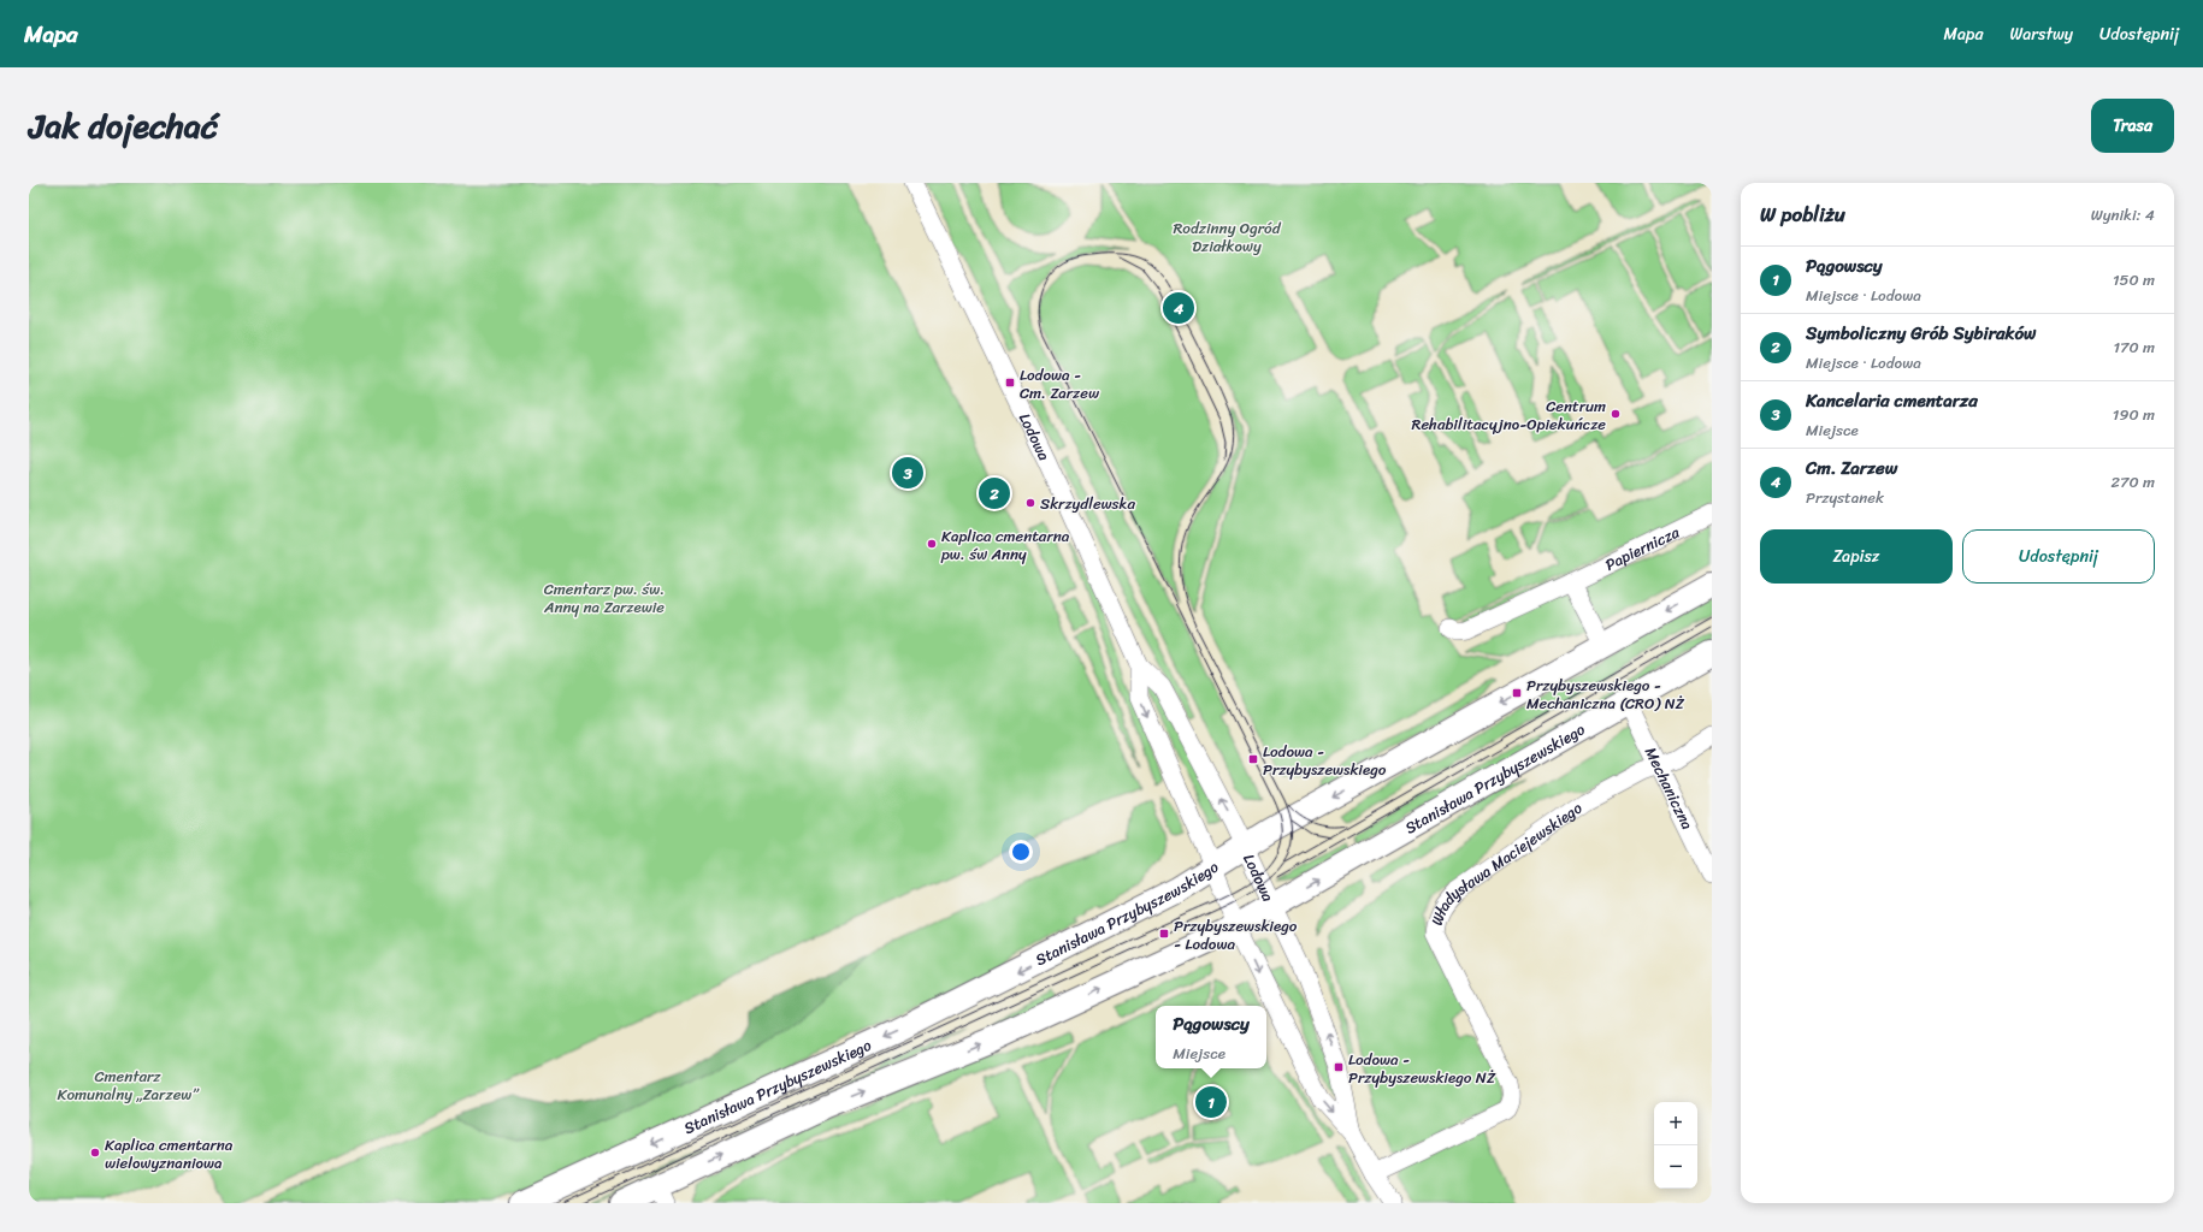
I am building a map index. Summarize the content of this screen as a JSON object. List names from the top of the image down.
{
  "streets": {
    "main road": ["Stanisława Przybyszewskiego"],
    "street": [
      "Lodowa",
      "Papiernicza",
      "Mechaniczna",
      "Władysława Maciejewskiego"
    ]
  },
  "crossings": [
    ["Lodowa", "Stanisława Przybyszewskiego"],
    ["Lodowa", "Władysława Maciejewskiego"],
    ["Stanisława Przybyszewskiego", "Mechaniczna"],
    ["Mechaniczna", "Władysława Maciejewskiego"]
  ],
  "parks": ["Rodzinny Ogród Działkowy", "Cmentarz pw. św. Anny na Zarzewie", "Cmentarz Komunalny „Zarzew”"],
  "places": {
    "transit": [
      "Lodowa - Cm. Zarzew",
      "Przybyszewskiego - Mechaniczna (CRO) NŻ",
      "Lodowa - Przybyszewskiego",
      "Przybyszewskiego - Lodowa",
      "Lodowa - Przybyszewskiego NŻ"
    ],
    "other": [
      "Centrum Rehabilitacyjno-Opiekuńcze",
      "Skrzydlewska",
      "Kaplica cmentarna pw. św Anny",
      "Kaplica cmentarna wielowyznaniowa"
    ]
  },
  "page": {
    "header": "Mapa",
    "nav": ["Mapa", "Warstwy", "Udostępnij"],
    "title": "Jak dojechać",
    "buttons": [
      "Trasa",
      ["Zapisz", "Udostępnij"]
    ],
    "heading": ["W pobliżu", "Wyniki: 4"],
    "list": [
      {
        "mark": "1",
        "name": "Pągowscy",
        "note": "Miejsce · Lodowa",
        "value": "150 m"
      },
      {
        "mark": "2",
        "name": "Symboliczny Grób Sybiraków",
        "note": "Miejsce · Lodowa",
        "value": "170 m"
      },
      {
        "mark": "3",
        "name": "Kancelaria cmentarza",
        "note": "Miejsce",
        "value": "190 m"
      },
      {
        "mark": "4",
        "name": "Cm. Zarzew",
        "note": "Przystanek",
        "value": "270 m"
      }
    ],
    "pins": [
      "4",
      "3",
      "2",
      "1"
    ],
    "popup": ["Pągowscy", "Miejsce"],
    "map_buttons": ["+", "−"]
  }
}
